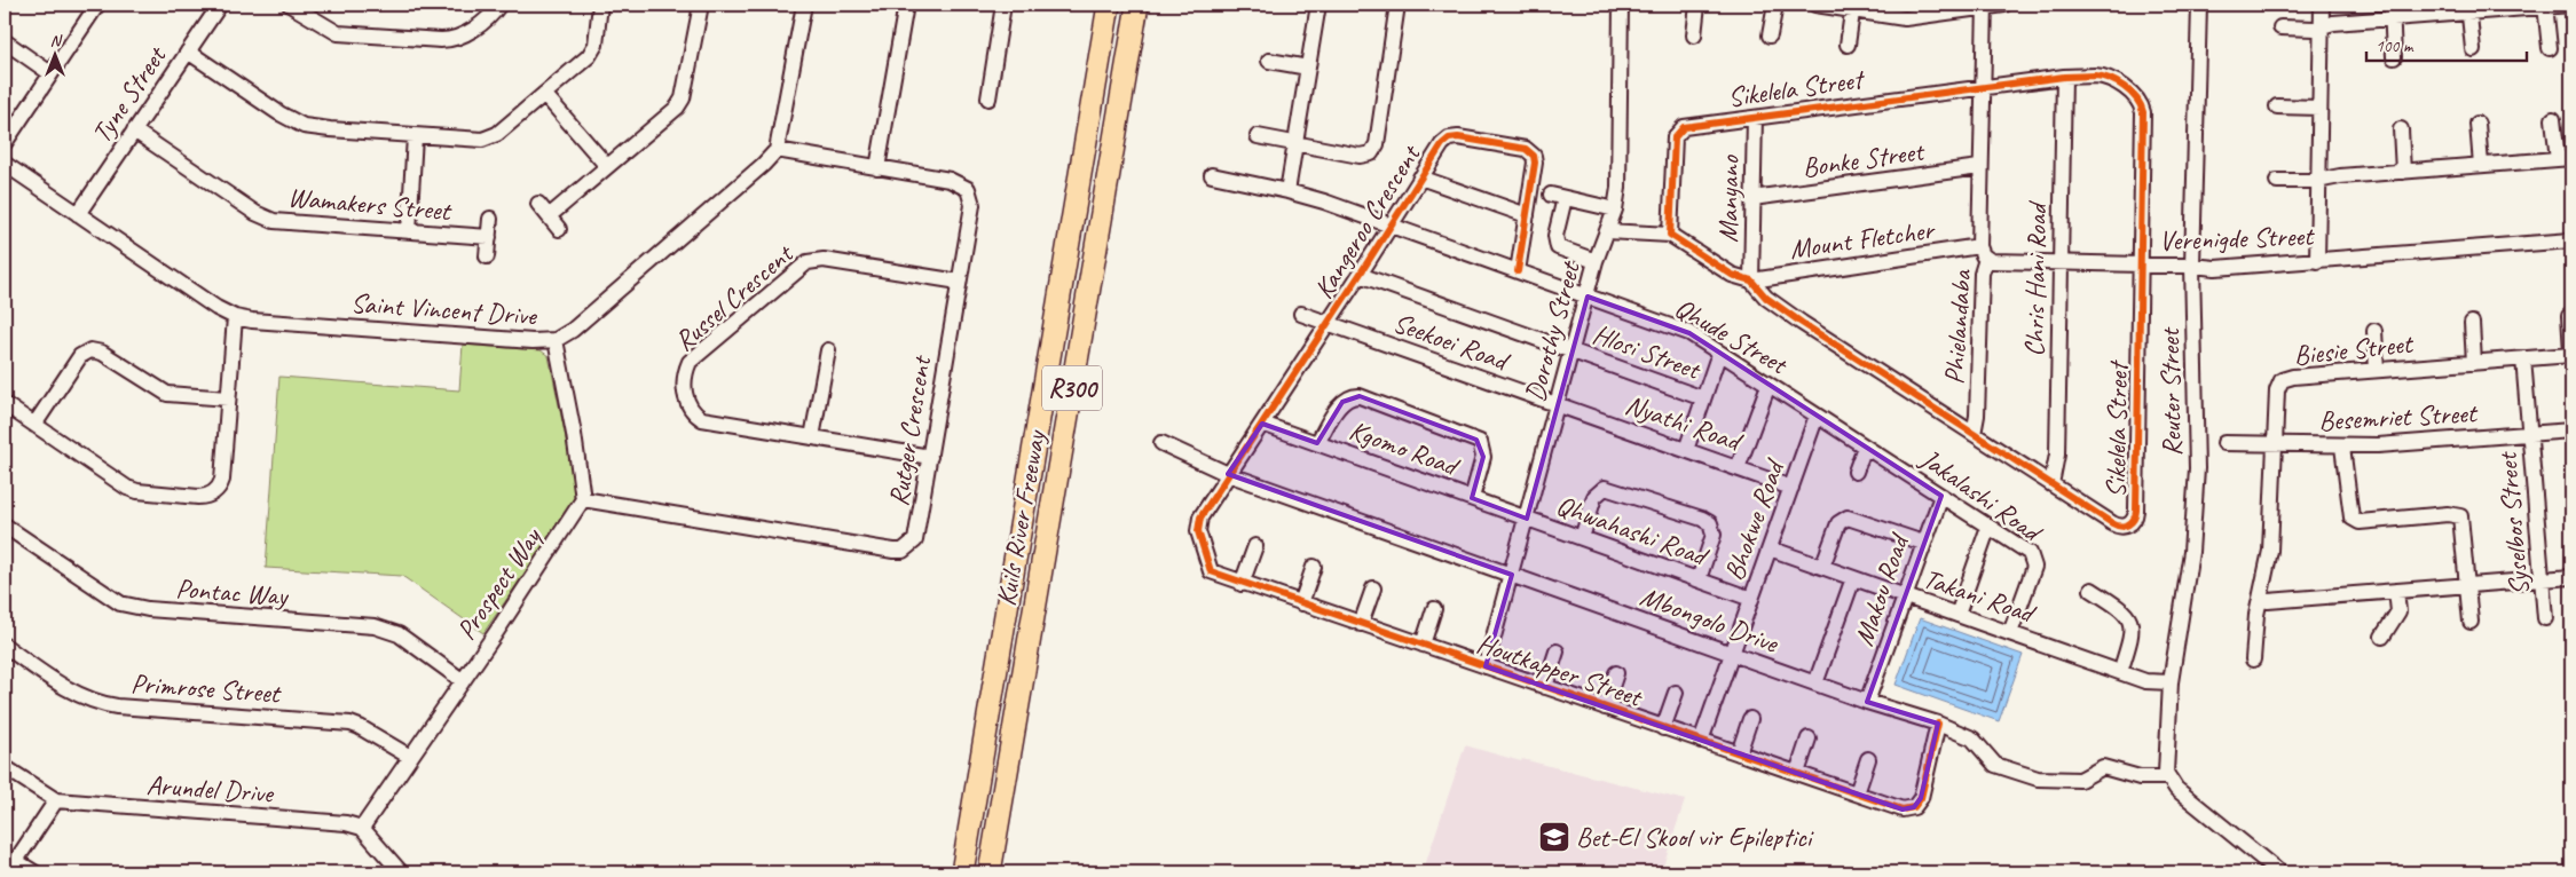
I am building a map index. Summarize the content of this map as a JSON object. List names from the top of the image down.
{
  "streets": {
    "highway": ["R300", "Kuils River Freeway"],
    "street": [
      "Sikelela Street",
      "Tyne Street",
      "Bonke Street",
      "Manyano",
      "Wamakers Street",
      "Kangeroo Crescent",
      "Verenigde Street",
      "Mount Fletcher",
      "Chris Hani Road",
      "Russel Crescent",
      "Saint Vincent Drive",
      "Phielandaba",
      "Dorothy Street",
      "Qhude Street",
      "Seekoei Road",
      "Biesie Street",
      "Hlosi Street",
      "Reuter Street",
      "Besemriet Street",
      "Nyathi Road",
      "Rutger Crescent",
      "Kgomo Road",
      "Jakalashi Road",
      "Bhokwe Road",
      "Syselbos Street",
      "Qhwahashi Road",
      "Prospect Way",
      "Makou Road",
      "Pontac Way",
      "Takani Road",
      "Mbongolo Drive",
      "Houtkapper Street",
      "Primrose Street",
      "Arundel Drive"
    ]
  },
  "crossings": [
    ["Sikelela Street", "Manyano"],
    ["Sikelela Street", "Verenigde Street"],
    ["Sikelela Street", "Mount Fletcher"],
    ["Sikelela Street", "Chris Hani Road"],
    ["Sikelela Street", "Phielandaba"],
    ["Sikelela Street", "Dorothy Street"],
    ["Tyne Street", "Wamakers Street"],
    ["Tyne Street", "Saint Vincent Drive"],
    ["Bonke Street", "Manyano"],
    ["Manyano", "Mount Fletcher"],
    ["Kangeroo Crescent", "Qhude Street"],
    ["Kangeroo Crescent", "Seekoei Road"],
    ["Kangeroo Crescent", "Hlosi Street"],
    ["Kangeroo Crescent", "Kgomo Road"],
    ["Kangeroo Crescent", "Mbongolo Drive"],
    ["Kangeroo Crescent", "Houtkapper Street"],
    ["Verenigde Street", "Mount Fletcher"],
    ["Verenigde Street", "Chris Hani Road"],
    ["Verenigde Street", "Phielandaba"],
    ["Verenigde Street", "Reuter Street"],
    ["Mount Fletcher", "Phielandaba"],
    ["Russel Crescent", "Rutger Crescent"],
    ["Saint Vincent Drive", "Rutger Crescent"],
    ["Dorothy Street", "Qhude Street"],
    ["Dorothy Street", "Seekoei Road"],
    ["Dorothy Street", "Hlosi Street"],
    ["Dorothy Street", "Nyathi Road"],
    ["Dorothy Street", "Kgomo Road"],
    ["Dorothy Street", "Qhwahashi Road"],
    ["Dorothy Street", "Mbongolo Drive"],
    ["Dorothy Street", "Houtkapper Street"],
    ["Qhude Street", "Jakalashi Road"],
    ["Qhude Street", "Bhokwe Road"],
    ["Seekoei Road", "Nyathi Road"],
    ["Biesie Street", "Besemriet Street"],
    ["Biesie Street", "Syselbos Street"],
    ["Reuter Street", "Takani Road"],
    ["Reuter Street", "Mbongolo Drive"],
    ["Besemriet Street", "Syselbos Street"],
    ["Nyathi Road", "Bhokwe Road"],
    ["Rutger Crescent", "Prospect Way"],
    ["Kgomo Road", "Qhwahashi Road"],
    ["Jakalashi Road", "Bhokwe Road"],
    ["Jakalashi Road", "Makou Road"],
    ["Jakalashi Road", "Takani Road"],
    ["Bhokwe Road", "Qhwahashi Road"],
    ["Bhokwe Road", "Takani Road"],
    ["Bhokwe Road", "Mbongolo Drive"],
    ["Bhokwe Road", "Houtkapper Street"],
    ["Prospect Way", "Pontac Way"],
    ["Prospect Way", "Primrose Street"],
    ["Prospect Way", "Arundel Drive"],
    ["Makou Road", "Takani Road"],
    ["Makou Road", "Mbongolo Drive"],
    ["Mbongolo Drive", "Houtkapper Street"]
  ],
  "places": {
    "school or university": ["Bet-El Skool vir Epileptici"]
  },
  "scale_bar": "100 m",
  "north": "top"
}
